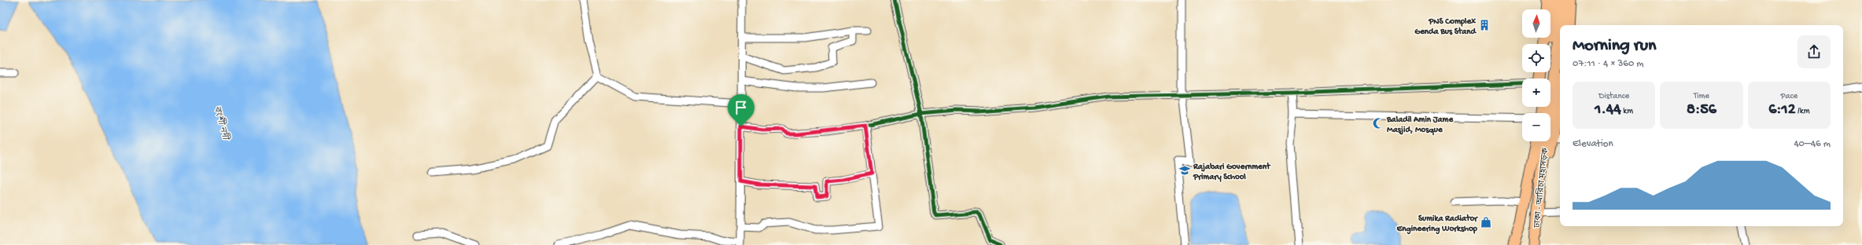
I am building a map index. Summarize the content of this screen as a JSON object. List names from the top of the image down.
{
  "streets": {
    "highway": ["ঢাকা - আরিচা মহাসড়ক"]
  },
  "water": ["বংশী নদী"],
  "places": {
    "building": ["PNS Complex Genda Bus Stand"],
    "mosque": ["Baladil Amin Jame Masjid, Mosque"],
    "school or university": ["Rajabari Government Primary School"],
    "shop": ["Sumika Radiator Engineering Workshop"]
  },
  "north": "top",
  "page": {
    "map_buttons": ["+", "−"],
    "heading": ["Morning run", "07:11 · 4 × 360 m"],
    "stats": [
      ["Distance", "1.44 km"],
      ["Time", "8:56"],
      ["Pace", "6:12 /km"]
    ],
    "chart": ["Elevation", "40–46 m"]
  }
}
